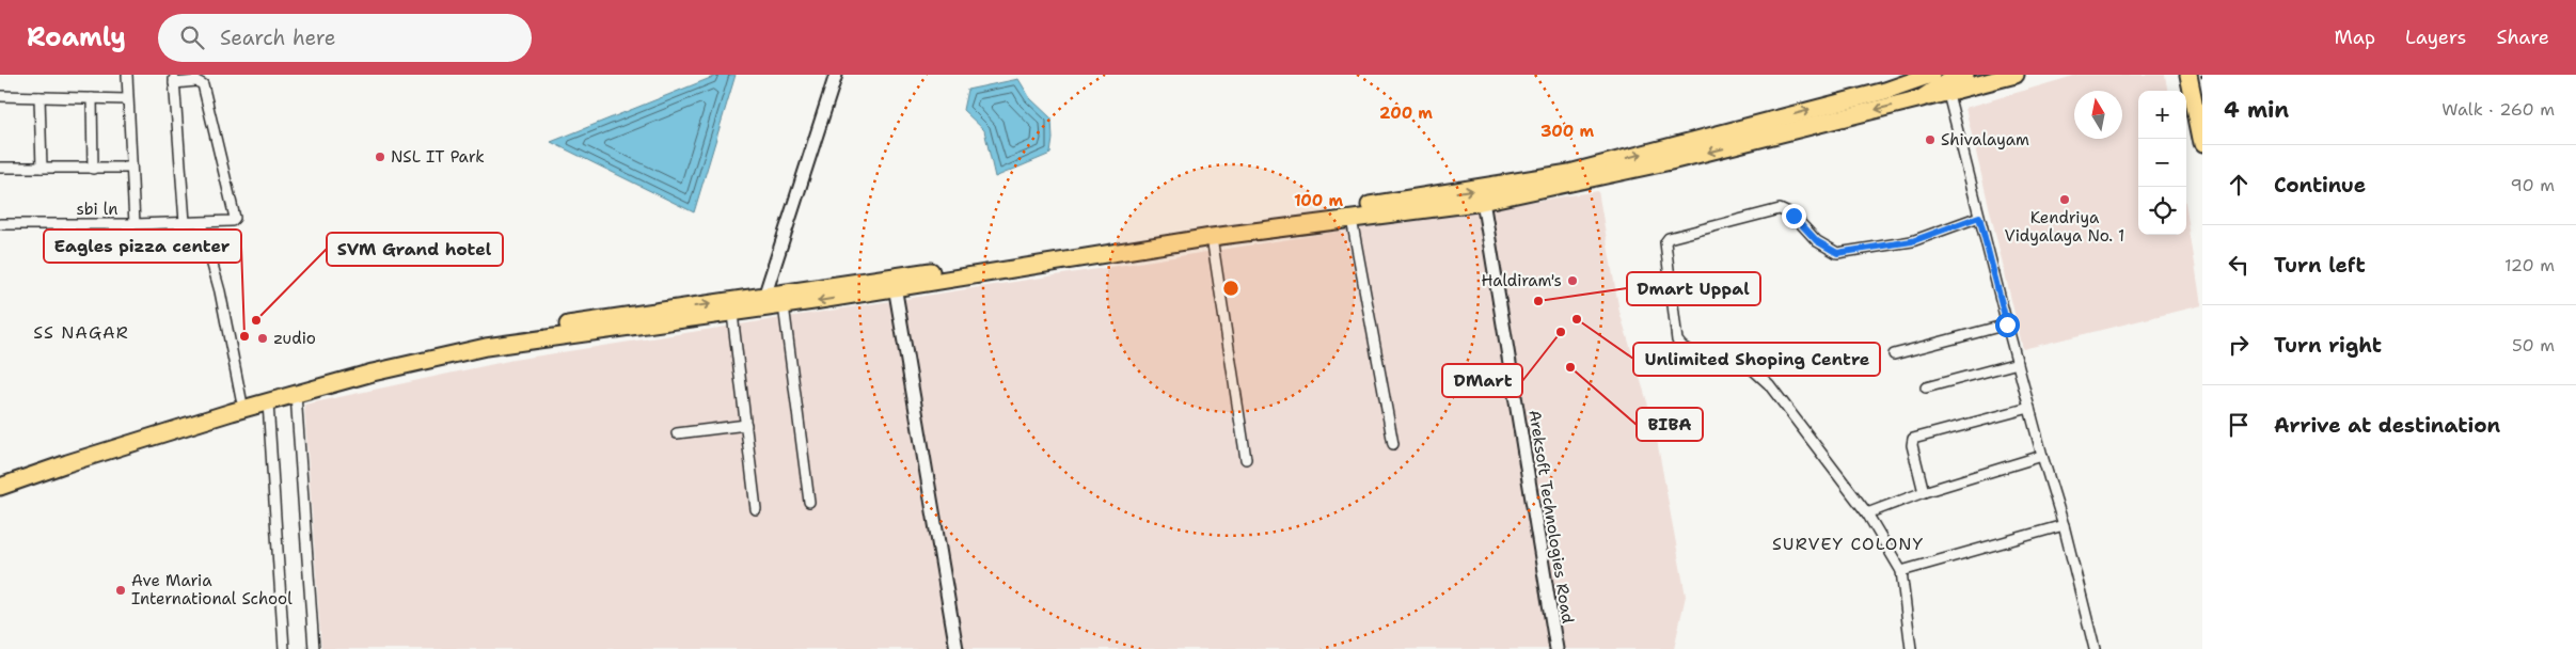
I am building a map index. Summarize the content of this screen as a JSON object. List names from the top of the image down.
{
  "streets": {
    "street": ["sbi ln", "Areksoft Technologies Road"]
  },
  "districts": ["SS NAGAR", "SURVEY COLONY"],
  "places": [
    "Shivalayam",
    "NSL IT Park",
    "Kendriya Vidyalaya No. 1",
    "Haldiram's",
    "Dmart Uppal",
    "Unlimited Shoping Centre",
    "SVM Grand hotel",
    "DMart",
    "Eagles pizza center",
    "zudio",
    "BIBA",
    "Ave Maria International School"
  ],
  "north": "top",
  "page": {
    "header": "Roamly",
    "search": "Search here",
    "nav": ["Map", "Layers", "Share"],
    "heading": ["4 min", "Walk · 260 m"],
    "map_buttons": ["+", "−"],
    "list": [
      ["Continue", "90 m"],
      ["Turn left", "120 m"],
      ["Turn right", "50 m"],
      "Arrive at destination"
    ]
  },
  "rings": ["200 m", "300 m", "100 m"]
}
